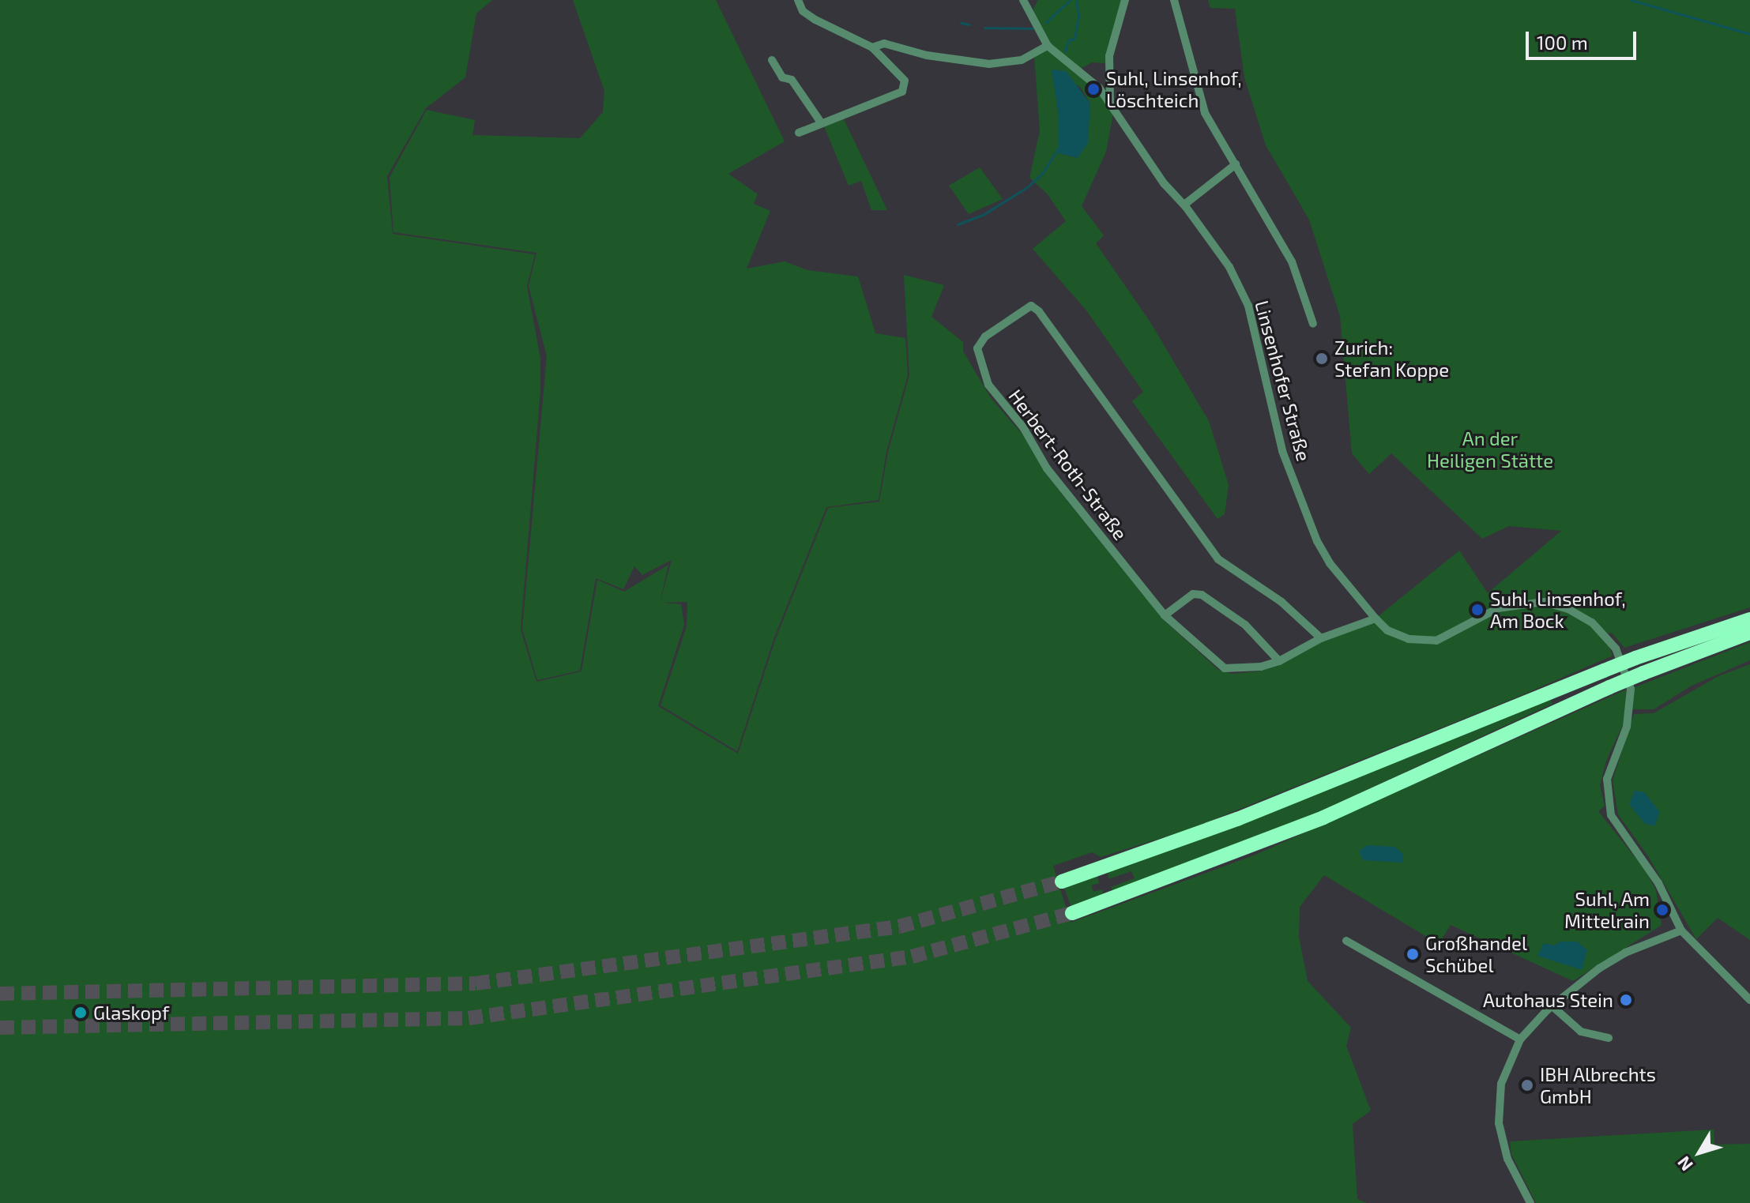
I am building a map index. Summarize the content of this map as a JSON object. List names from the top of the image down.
{
  "streets": {
    "street": ["Linsenhofer Straße", "Herbert-Roth-Straße"]
  },
  "crossings": [
    ["Linsenhofer Straße", "Herbert-Roth-Straße"]
  ],
  "parks": ["An der Heiligen Stätte"],
  "places": [
    "Suhl, Linsenhof, Löschteich",
    "Zurich: Stefan Koppe",
    "Suhl, Linsenhof, Am Bock",
    "Suhl, Am Mittelrain",
    "Großhandel Schübel",
    "Autohaus Stein",
    "Glaskopf",
    "IBH Albrechts GmbH"
  ],
  "scale_bar": "100 m",
  "north": "bottom left"
}
